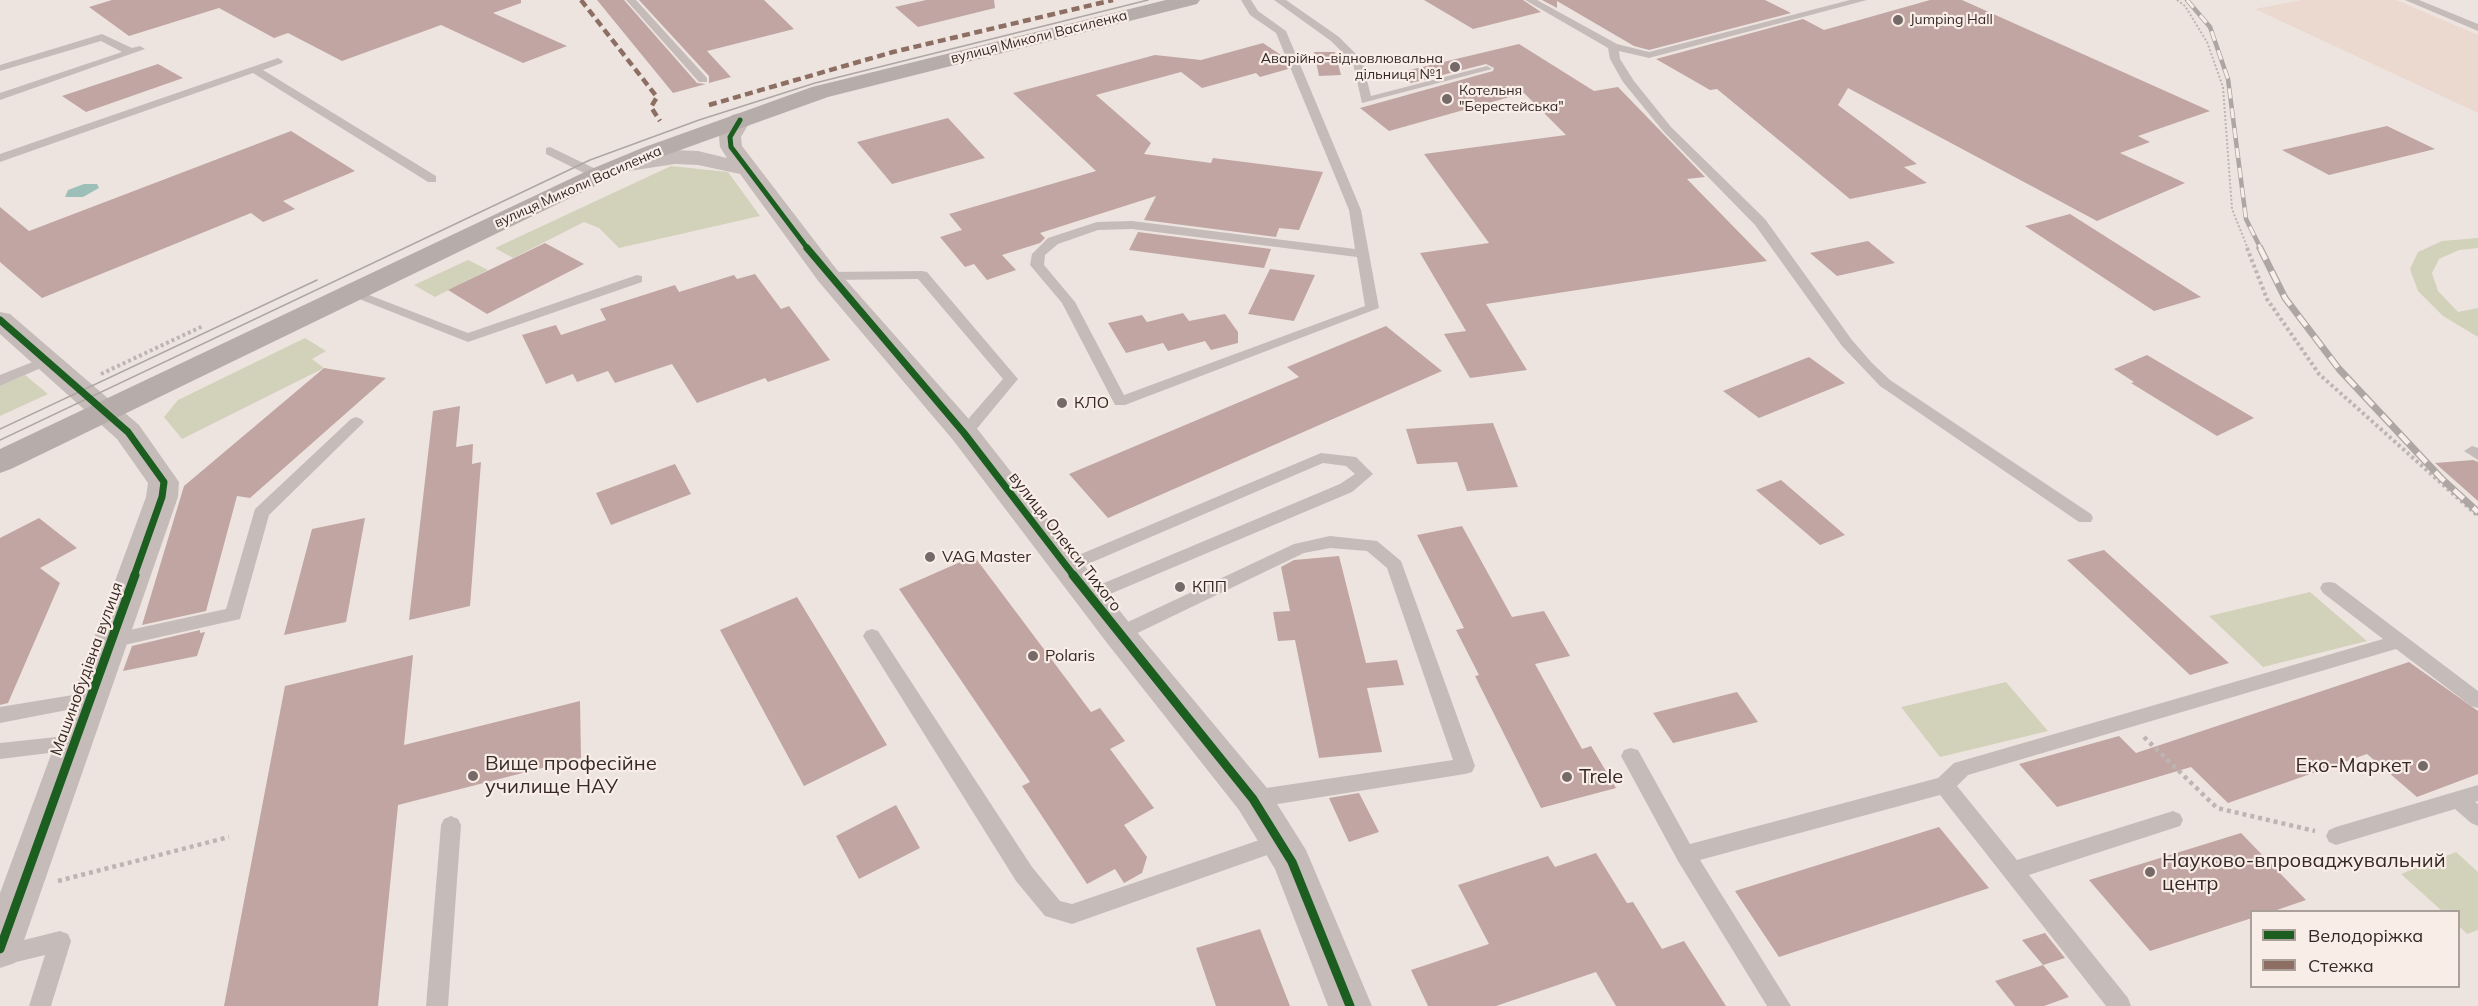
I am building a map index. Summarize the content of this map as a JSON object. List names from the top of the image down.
{
  "streets": {
    "main road": ["вулиця Миколи Василенка"],
    "street": ["вулиця Олекси Тихого", "Машинобудівна вулиця"]
  },
  "crossings": [
    ["вулиця Миколи Василенка", "вулиця Олекси Тихого"],
    ["вулиця Миколи Василенка", "Машинобудівна вулиця"]
  ],
  "places": [
    "Jumping Hall",
    "Аварійно-відновлювальна дільниця №1",
    "Котельня \"Берестейська\"",
    "КЛО",
    "VAG Master",
    "КПП",
    "Polaris",
    "Еко-Маркет",
    "Вище професійне училище НАУ",
    "Trele",
    "Науково-впроваджувальний центр"
  ],
  "legend": ["Велодоріжка", "Стежка"]
}
